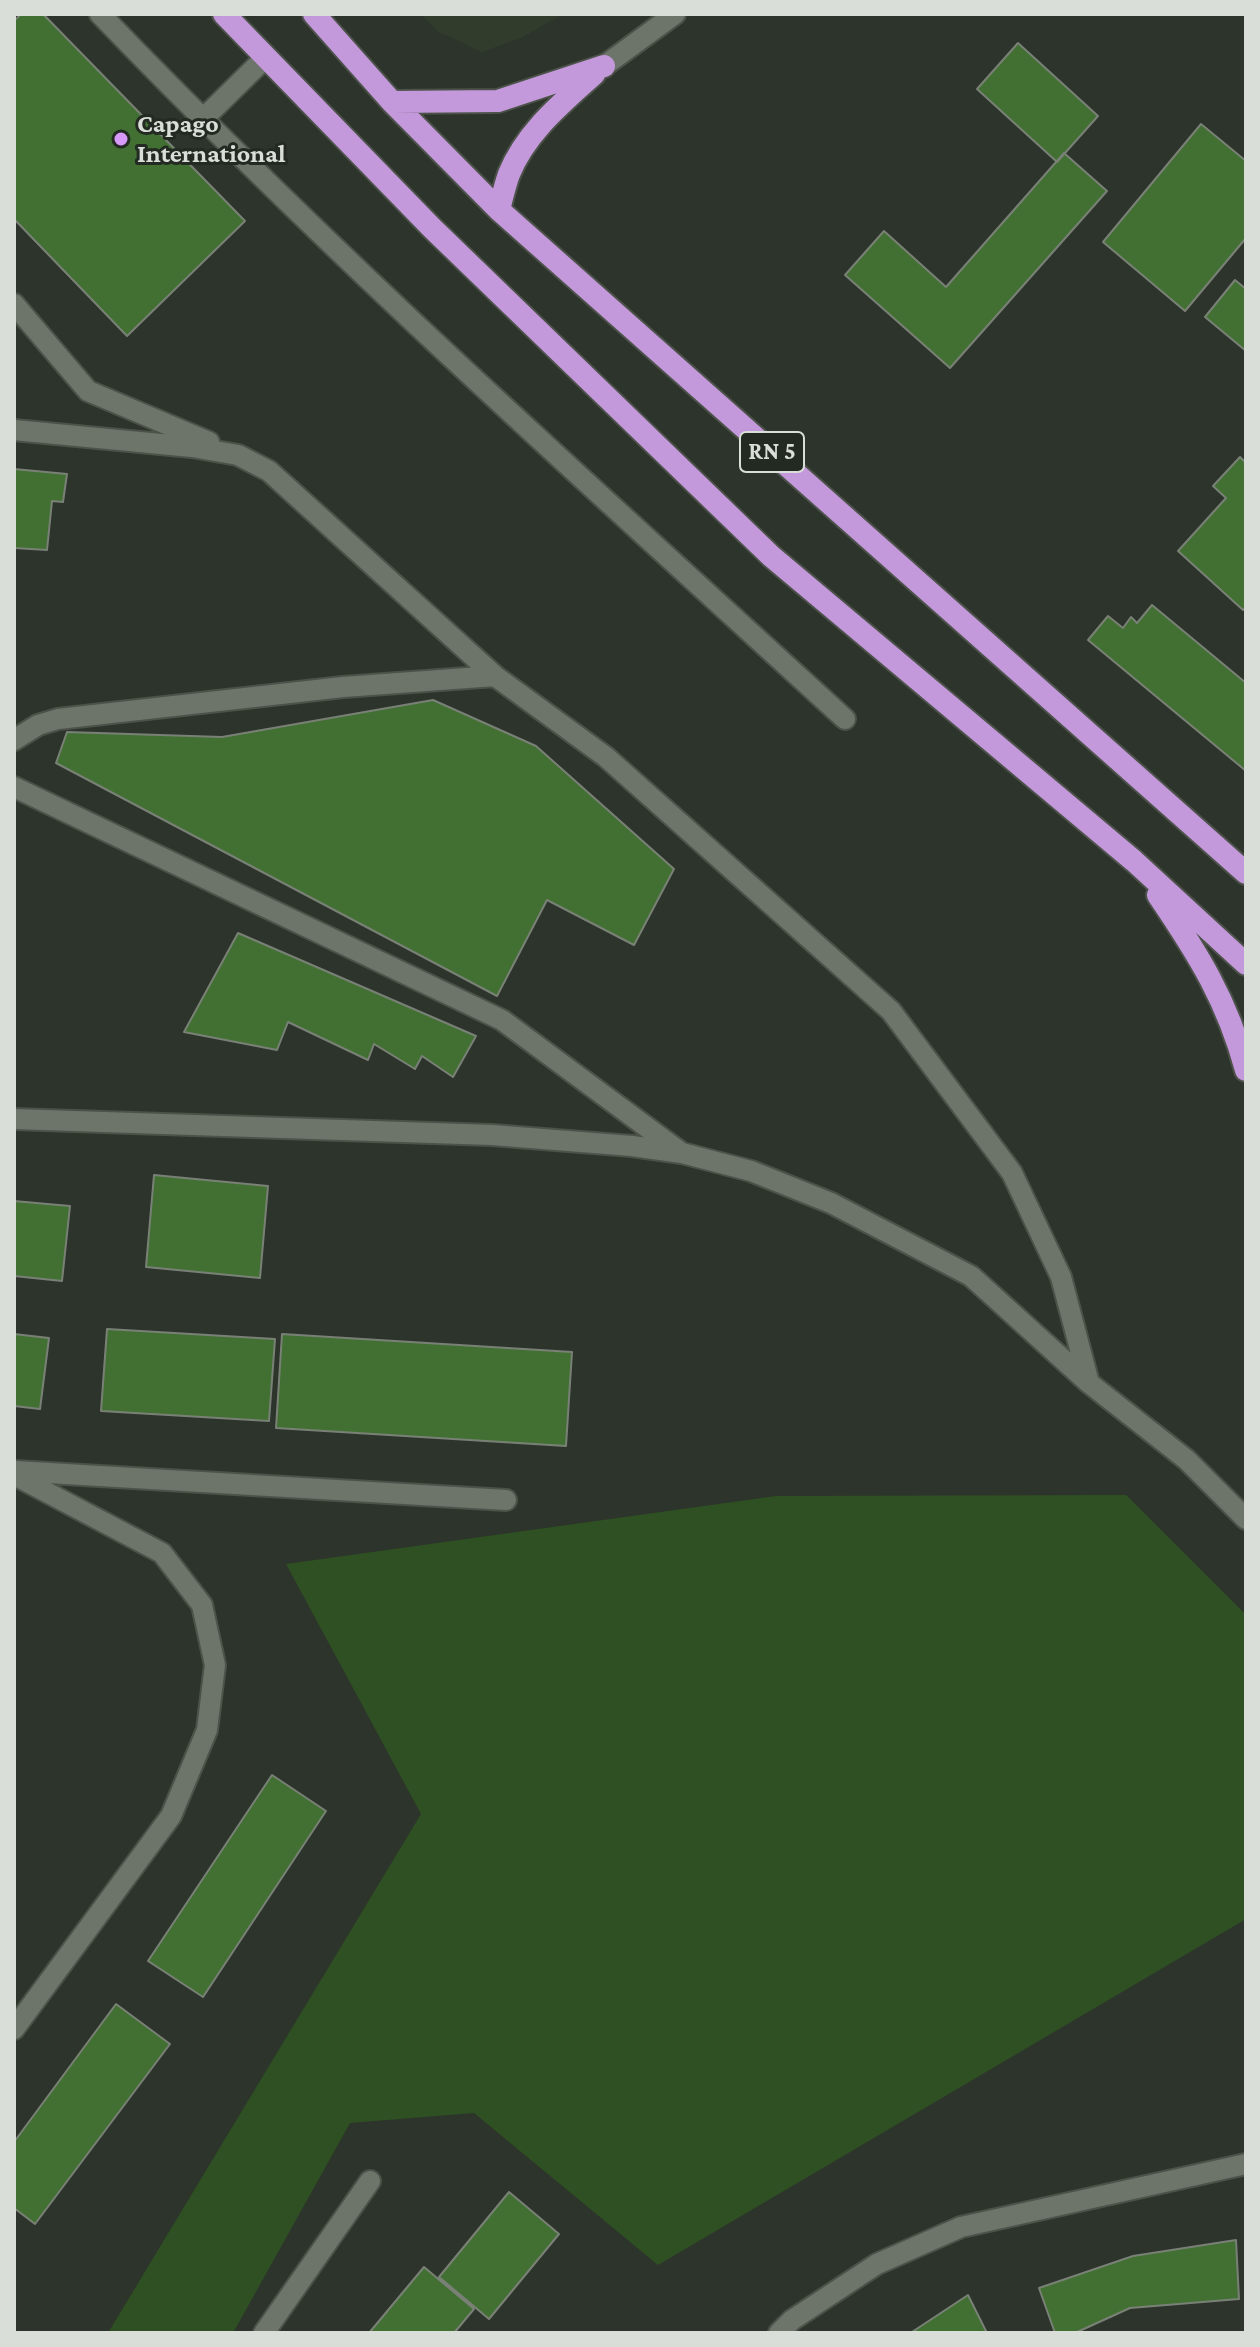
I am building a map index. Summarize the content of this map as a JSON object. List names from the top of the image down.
{
  "streets": {
    "highway": ["RN 5"]
  },
  "places": ["Capago International"]
}
